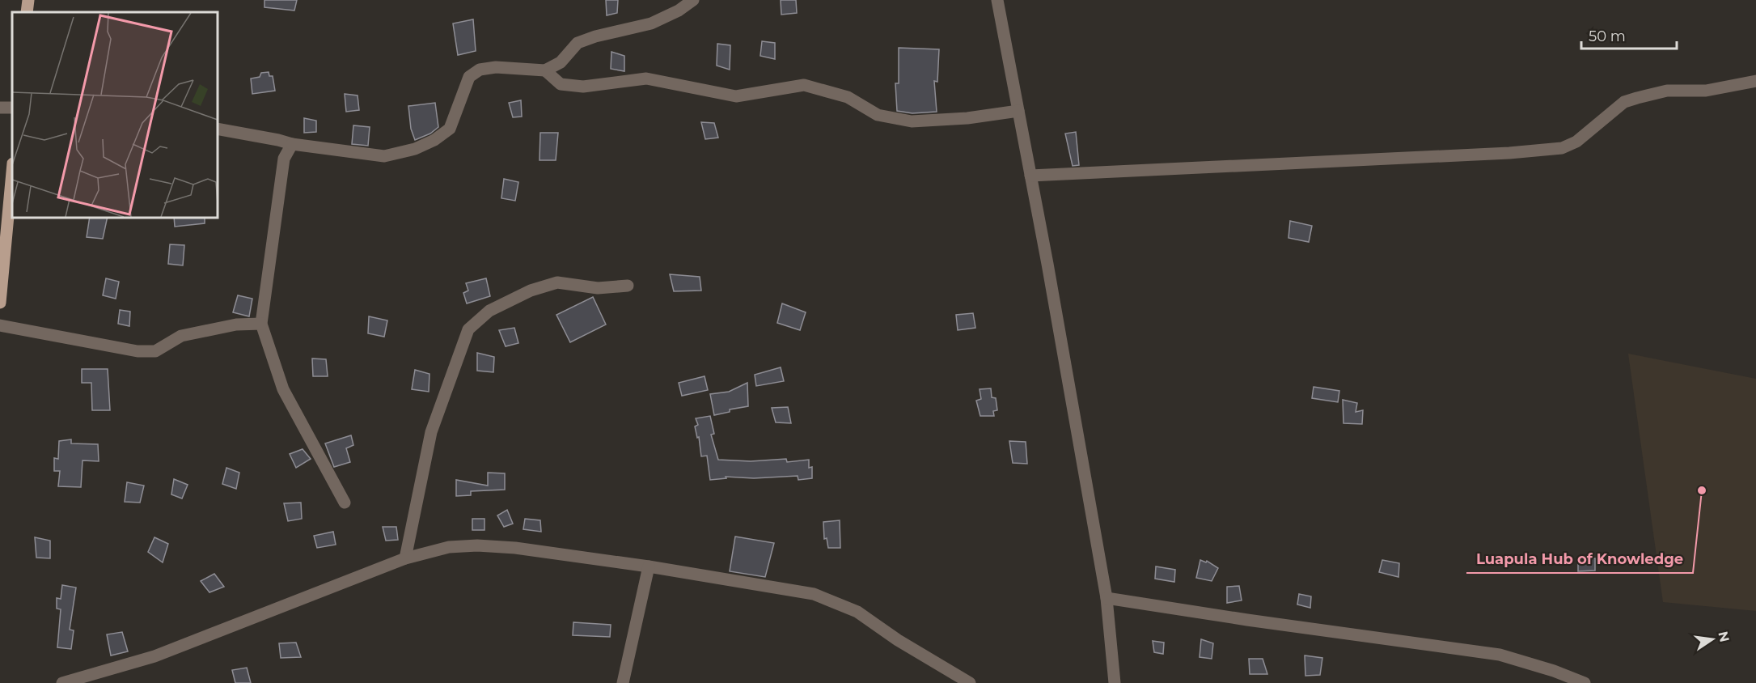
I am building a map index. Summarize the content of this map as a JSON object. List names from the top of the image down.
{
  "places": ["Luapula Hub of Knowledge"],
  "scale_bar": "50 m",
  "north": "right"
}
